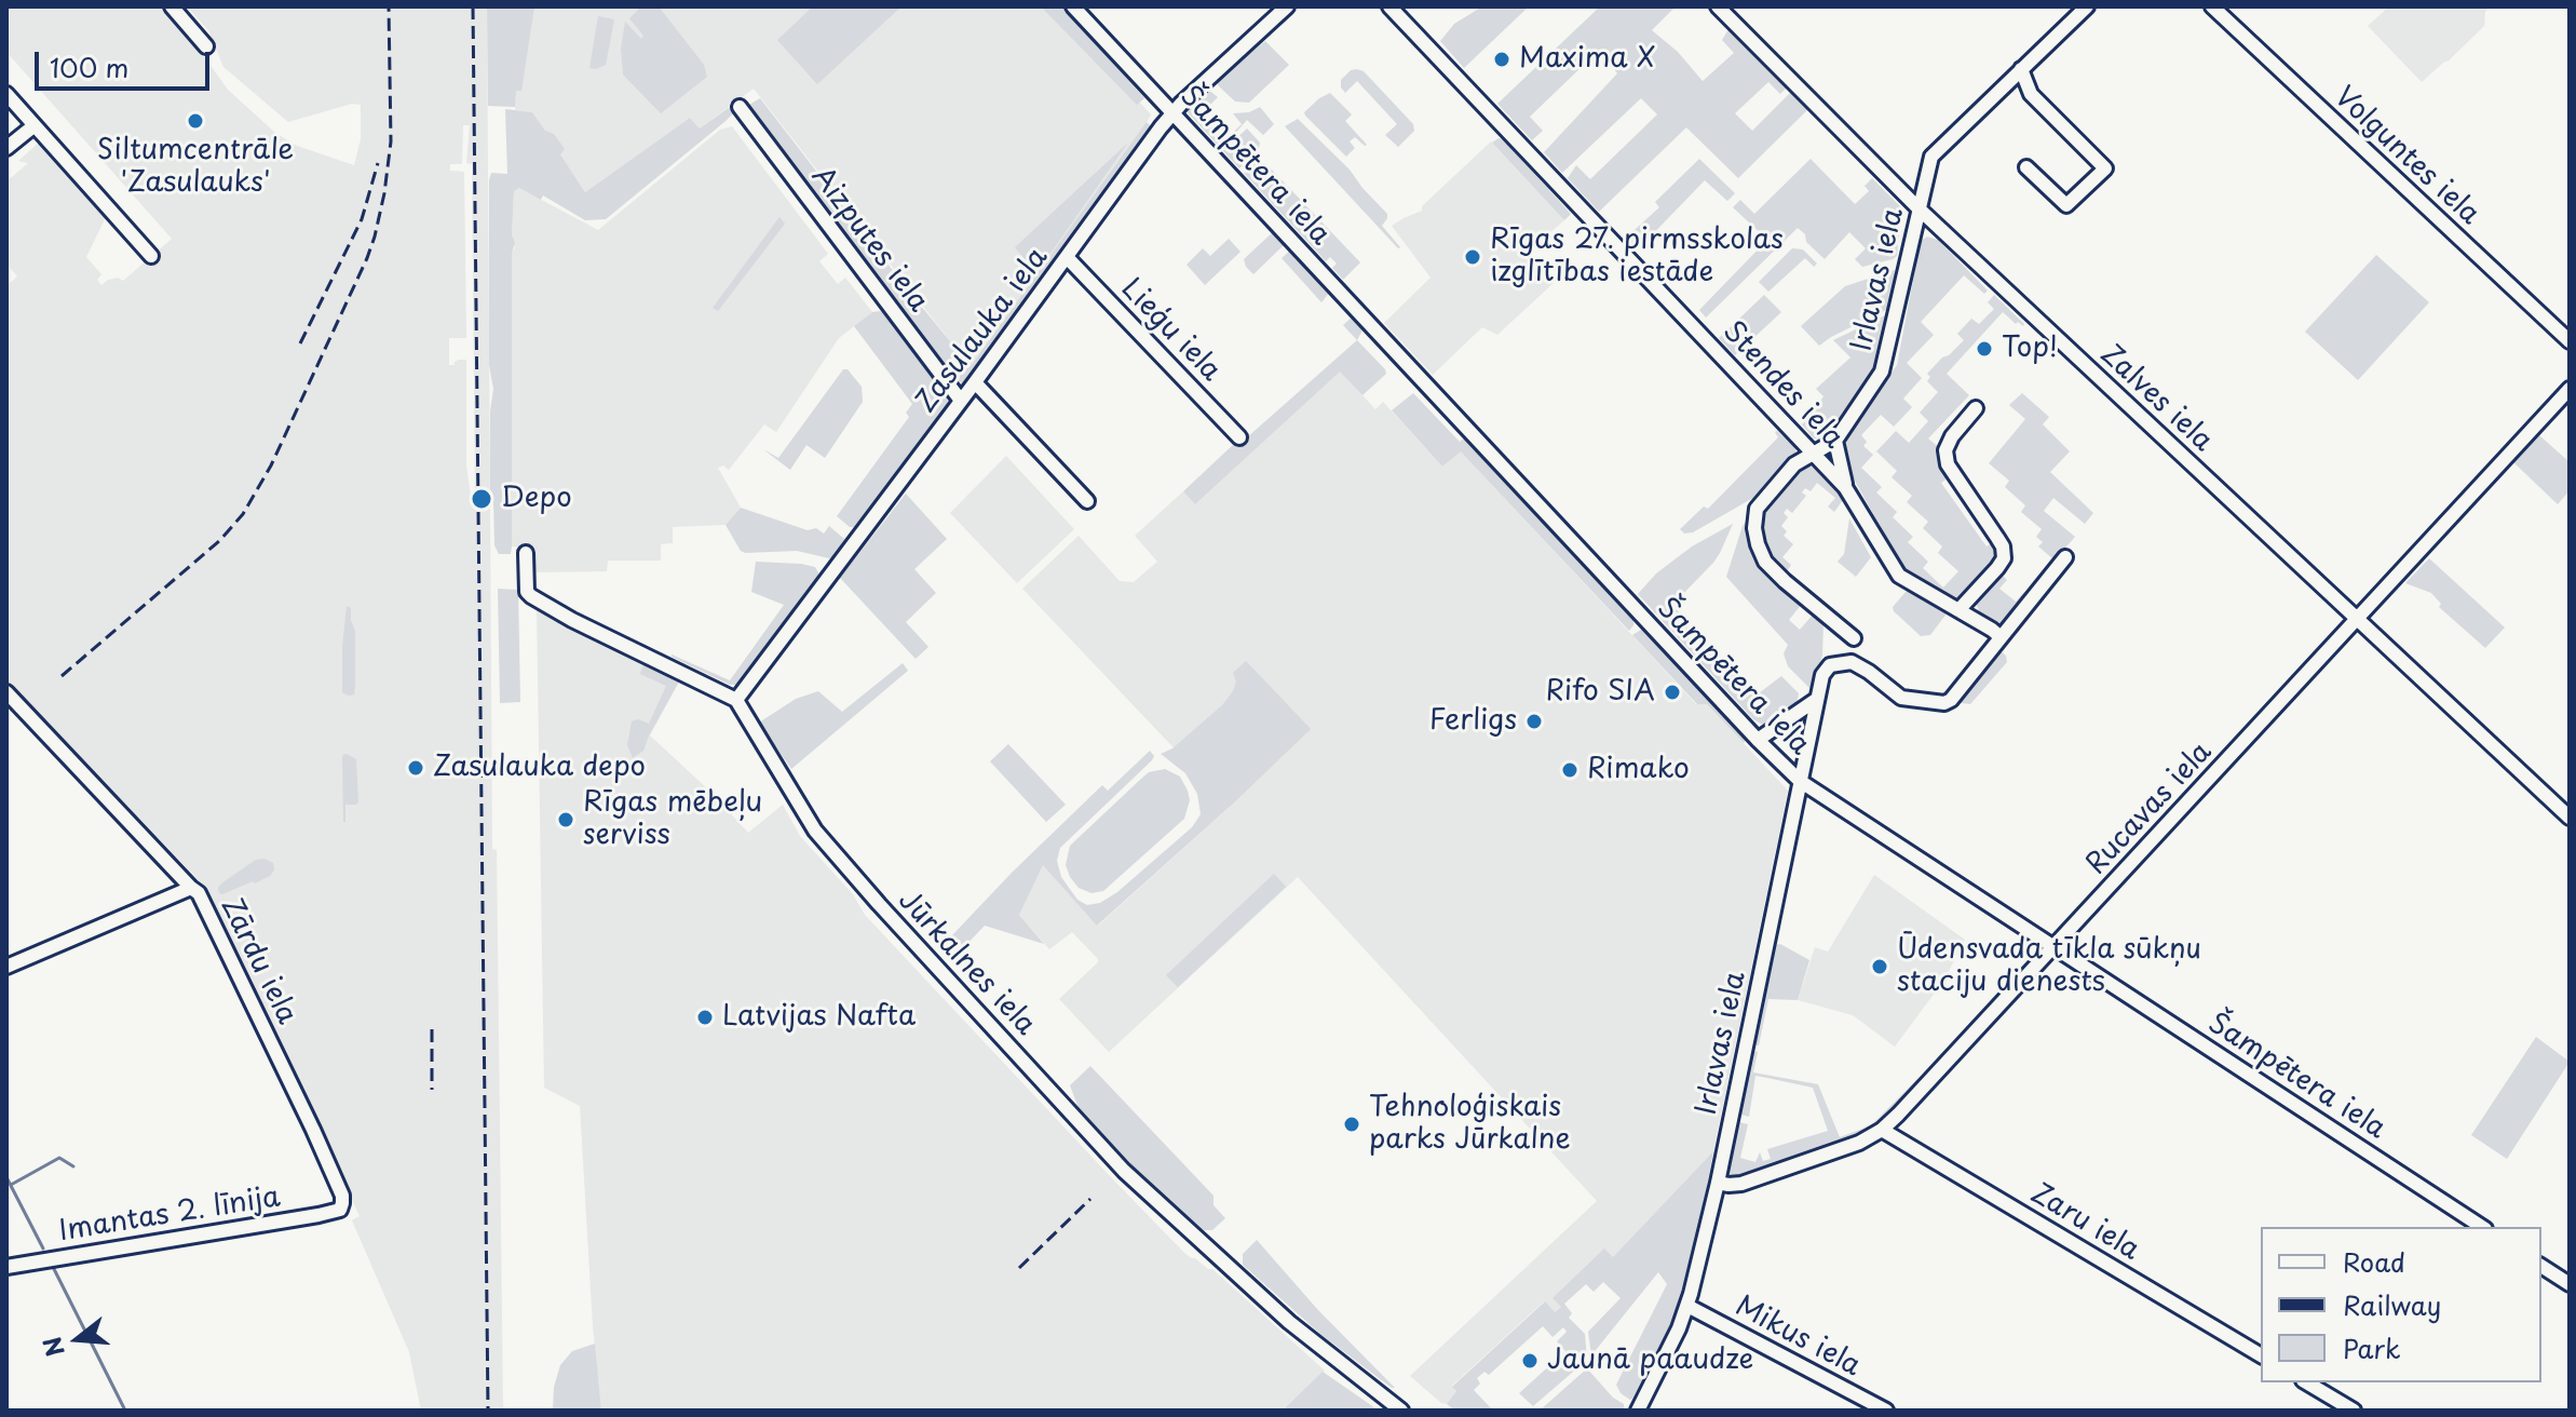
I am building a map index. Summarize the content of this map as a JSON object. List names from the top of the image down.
{
  "streets": {
    "street": [
      "Volguntes iela",
      "Šampētera iela",
      "Aizputes iela",
      "Irlavas iela",
      "Zasulauka iela",
      "Lieģu iela",
      "Stendes iela",
      "Zalves iela",
      "Rucavas iela",
      "Zārdu iela",
      "Jūrkalnes iela",
      "Imantas 2. līnija",
      "Zaru iela",
      "Mikus iela"
    ]
  },
  "crossings": [
    ["Šampētera iela", "Irlavas iela"],
    ["Šampētera iela", "Zasulauka iela"],
    ["Šampētera iela", "Rucavas iela"],
    ["Aizputes iela", "Zasulauka iela"],
    ["Irlavas iela", "Stendes iela"],
    ["Irlavas iela", "Zalves iela"],
    ["Irlavas iela", "Rucavas iela"],
    ["Irlavas iela", "Mikus iela"],
    ["Zasulauka iela", "Lieģu iela"],
    ["Zasulauka iela", "Jūrkalnes iela"],
    ["Zalves iela", "Rucavas iela"],
    ["Rucavas iela", "Zaru iela"],
    ["Zārdu iela", "Imantas 2. līnija"]
  ],
  "places": [
    "Maxima X",
    "Siltumcentrāle 'Zasulauks'",
    "Rīgas 27. pirmsskolas izglītības iestāde",
    "Top!",
    "Depo",
    "Rifo SIA",
    "Ferligs",
    "Zasulauka depo",
    "Rimako",
    "Rīgas mēbeļu serviss",
    "Ūdensvada tīkla sūkņu staciju dienests",
    "Latvijas Nafta",
    "Tehnoloģiskais parks Jūrkalne",
    "Jaunā paaudze"
  ],
  "legend": ["Road", "Railway", "Park"],
  "scale_bar": "100 m",
  "north": "left"
}
